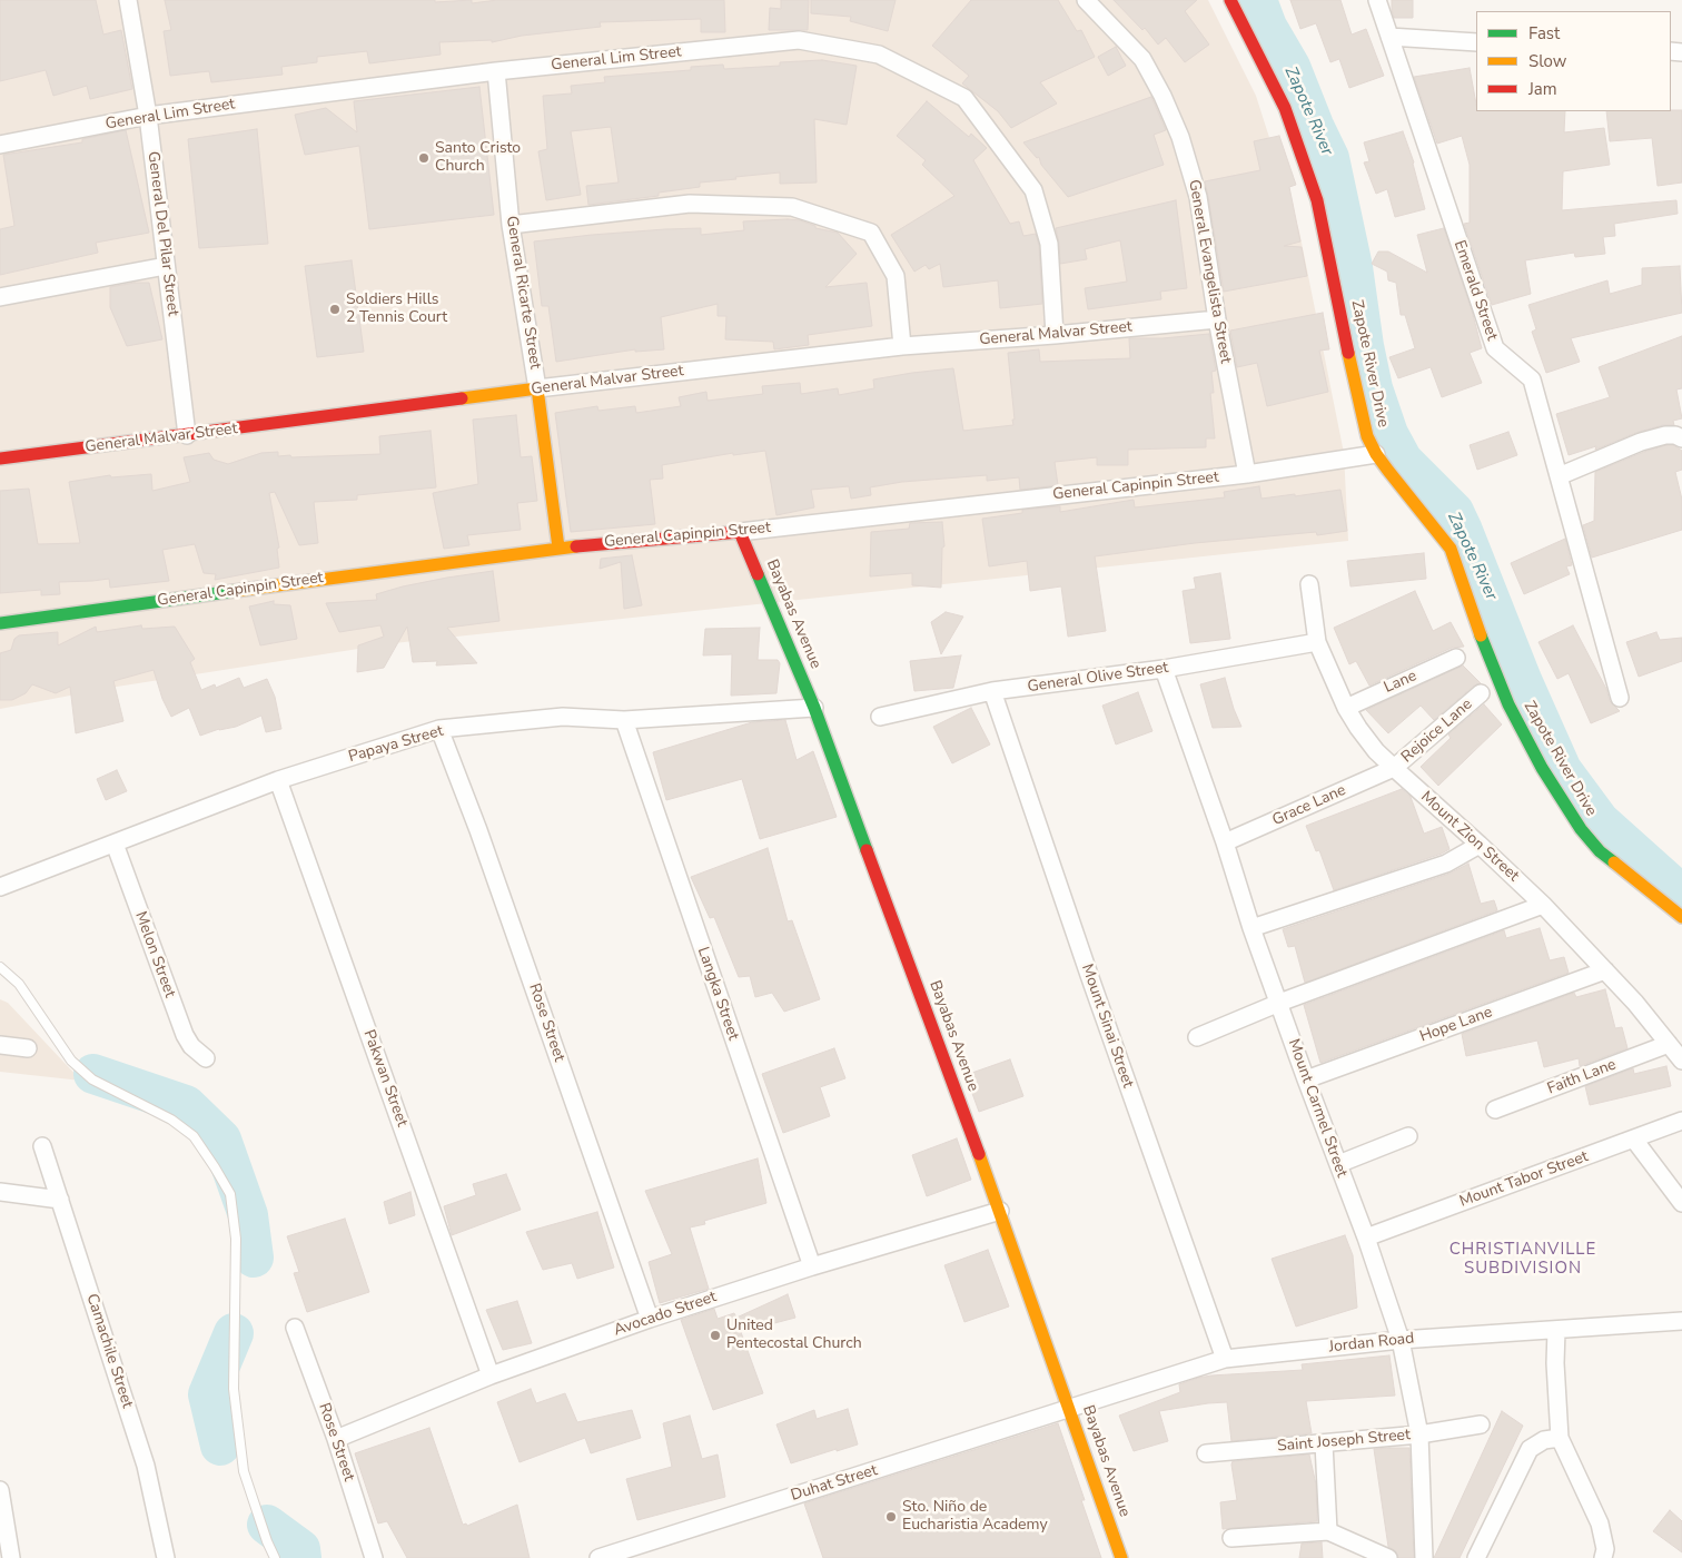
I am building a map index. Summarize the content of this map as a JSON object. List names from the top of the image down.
{
  "streets": {
    "street": [
      "General Lim Street",
      "General Del Pilar Street",
      "General Evangelista Street",
      "Emerald Street",
      "General Ricarte Street",
      "General Malvar Street",
      "Zapote River Drive",
      "General Capinpin Street",
      "Bayabas Avenue",
      "General Olive Street",
      "Lane",
      "Rejoice Lane",
      "Papaya Street",
      "Grace Lane",
      "Mount Zion Street",
      "Melon Street",
      "Langka Street",
      "Rose Street",
      "Hope Lane",
      "Mount Sinai Street",
      "Faith Lane",
      "Pakwan Street",
      "Mount Carmel Street",
      "Mount Tabor Street",
      "Avocado Street",
      "Jordan Road",
      "Camachile Street",
      "Saint Joseph Street",
      "Duhat Street"
    ]
  },
  "crossings": [
    ["General Lim Street", "General Del Pilar Street"],
    ["General Lim Street", "General Ricarte Street"],
    ["General Lim Street", "General Malvar Street"],
    ["General Del Pilar Street", "General Malvar Street"],
    ["General Evangelista Street", "General Malvar Street"],
    ["General Evangelista Street", "General Capinpin Street"],
    ["General Ricarte Street", "General Malvar Street"],
    ["General Ricarte Street", "General Capinpin Street"],
    ["Zapote River Drive", "General Capinpin Street"],
    ["General Capinpin Street", "Bayabas Avenue"],
    ["Bayabas Avenue", "Papaya Street"],
    ["Bayabas Avenue", "Avocado Street"],
    ["Bayabas Avenue", "Jordan Road"],
    ["Bayabas Avenue", "Duhat Street"],
    ["General Olive Street", "Mount Zion Street"],
    ["General Olive Street", "Mount Sinai Street"],
    ["General Olive Street", "Mount Carmel Street"],
    ["Lane", "Mount Zion Street"],
    ["Rejoice Lane", "Grace Lane"],
    ["Rejoice Lane", "Mount Zion Street"],
    ["Papaya Street", "Melon Street"],
    ["Papaya Street", "Langka Street"],
    ["Papaya Street", "Rose Street"],
    ["Papaya Street", "Pakwan Street"],
    ["Grace Lane", "Mount Zion Street"],
    ["Grace Lane", "Mount Carmel Street"],
    ["Mount Zion Street", "Hope Lane"],
    ["Mount Zion Street", "Faith Lane"],
    ["Langka Street", "Avocado Street"],
    ["Rose Street", "Avocado Street"],
    ["Hope Lane", "Mount Carmel Street"],
    ["Mount Sinai Street", "Jordan Road"],
    ["Pakwan Street", "Avocado Street"],
    ["Mount Carmel Street", "Mount Tabor Street"],
    ["Mount Carmel Street", "Jordan Road"],
    ["Mount Carmel Street", "Saint Joseph Street"],
    ["Jordan Road", "Duhat Street"]
  ],
  "districts": ["CHRISTIANVILLE SUBDIVISION"],
  "water": ["Zapote River"],
  "places": [
    "Santo Cristo Church",
    "Soldiers Hills 2 Tennis Court",
    "United Pentecostal Church",
    "Sto. Niño de Eucharistia Academy"
  ],
  "legend": ["Fast", "Slow", "Jam"]
}
